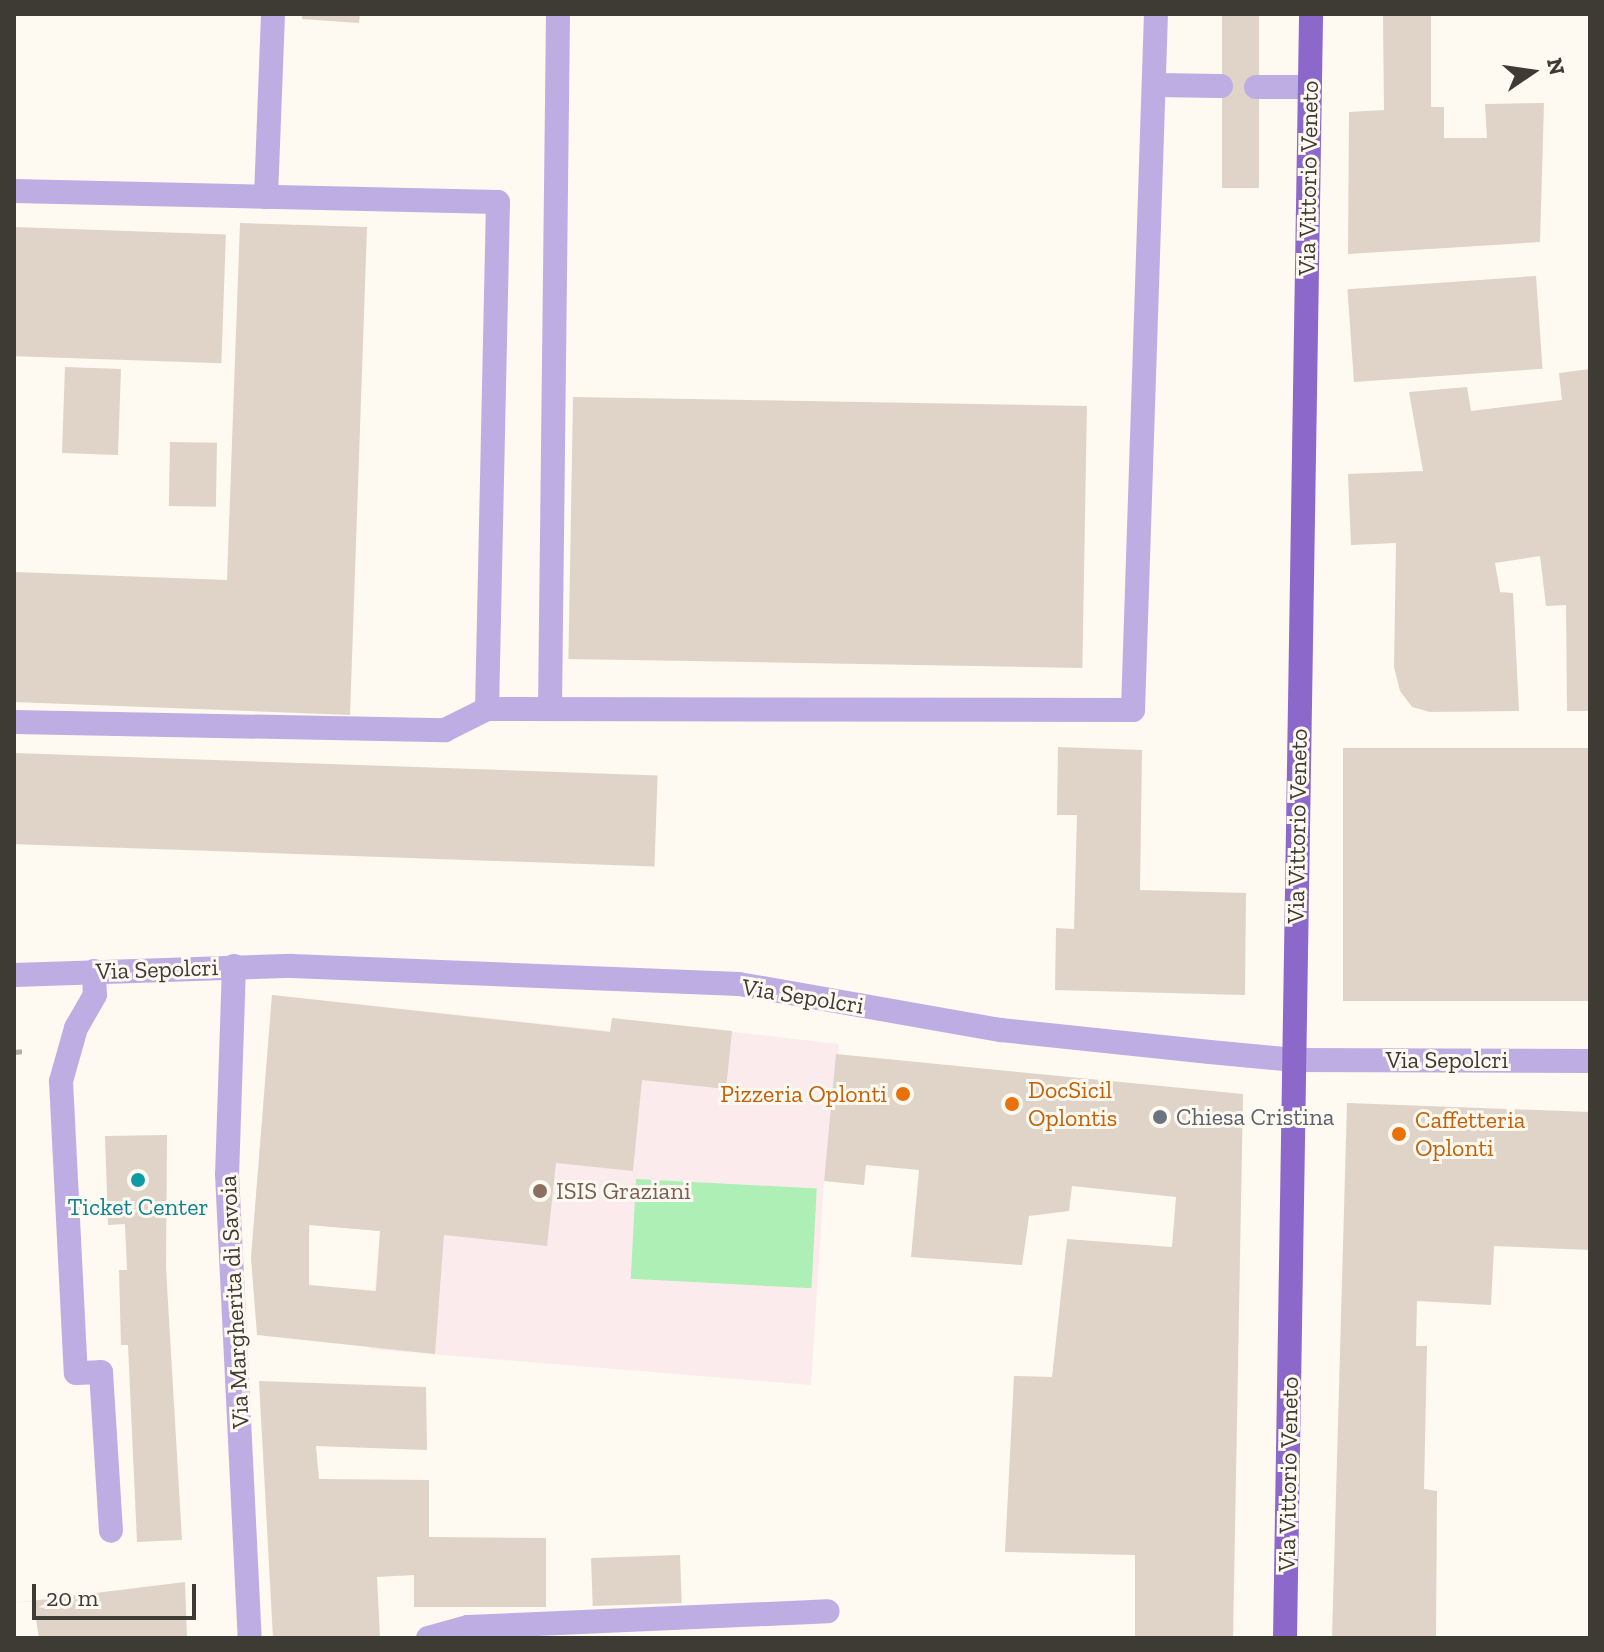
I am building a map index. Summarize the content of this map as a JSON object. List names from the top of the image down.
{
  "streets": {
    "main road": ["Via Vittorio Veneto"],
    "street": ["Via Sepolcri", "Via Margherita di Savoia"]
  },
  "crossings": [
    ["Via Vittorio Veneto", "Via Sepolcri"],
    ["Via Sepolcri", "Via Margherita di Savoia"]
  ],
  "places": [
    "Pizzeria Oplonti",
    "DocSicil Oplontis",
    "Chiesa Cristina",
    "Caffetteria Oplonti",
    "Ticket Center",
    "ISIS Graziani"
  ],
  "scale_bar": "20 m",
  "north": "right"
}
